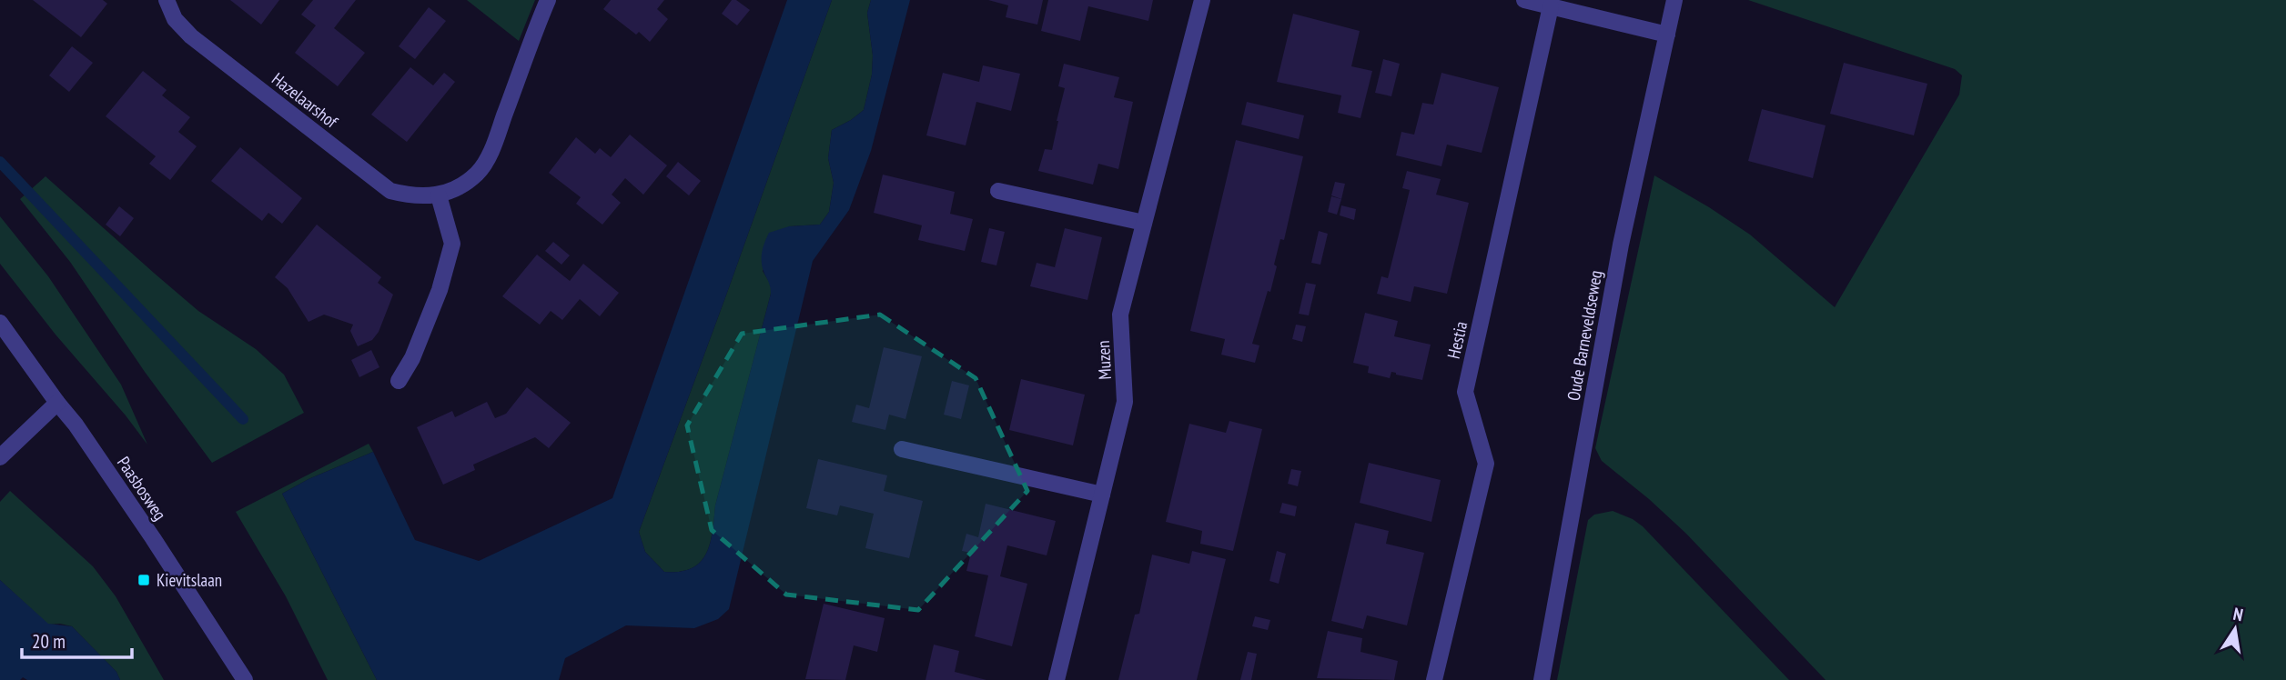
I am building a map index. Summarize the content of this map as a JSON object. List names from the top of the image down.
{
  "streets": {
    "street": [
      "Hazelaarshof",
      "Oude Barneveldseweg",
      "Hestia",
      "Muzen",
      "Paasbosweg"
    ]
  },
  "places": {
    "transit": ["Kievitslaan"]
  },
  "scale_bar": "20 m",
  "north": "top"
}
